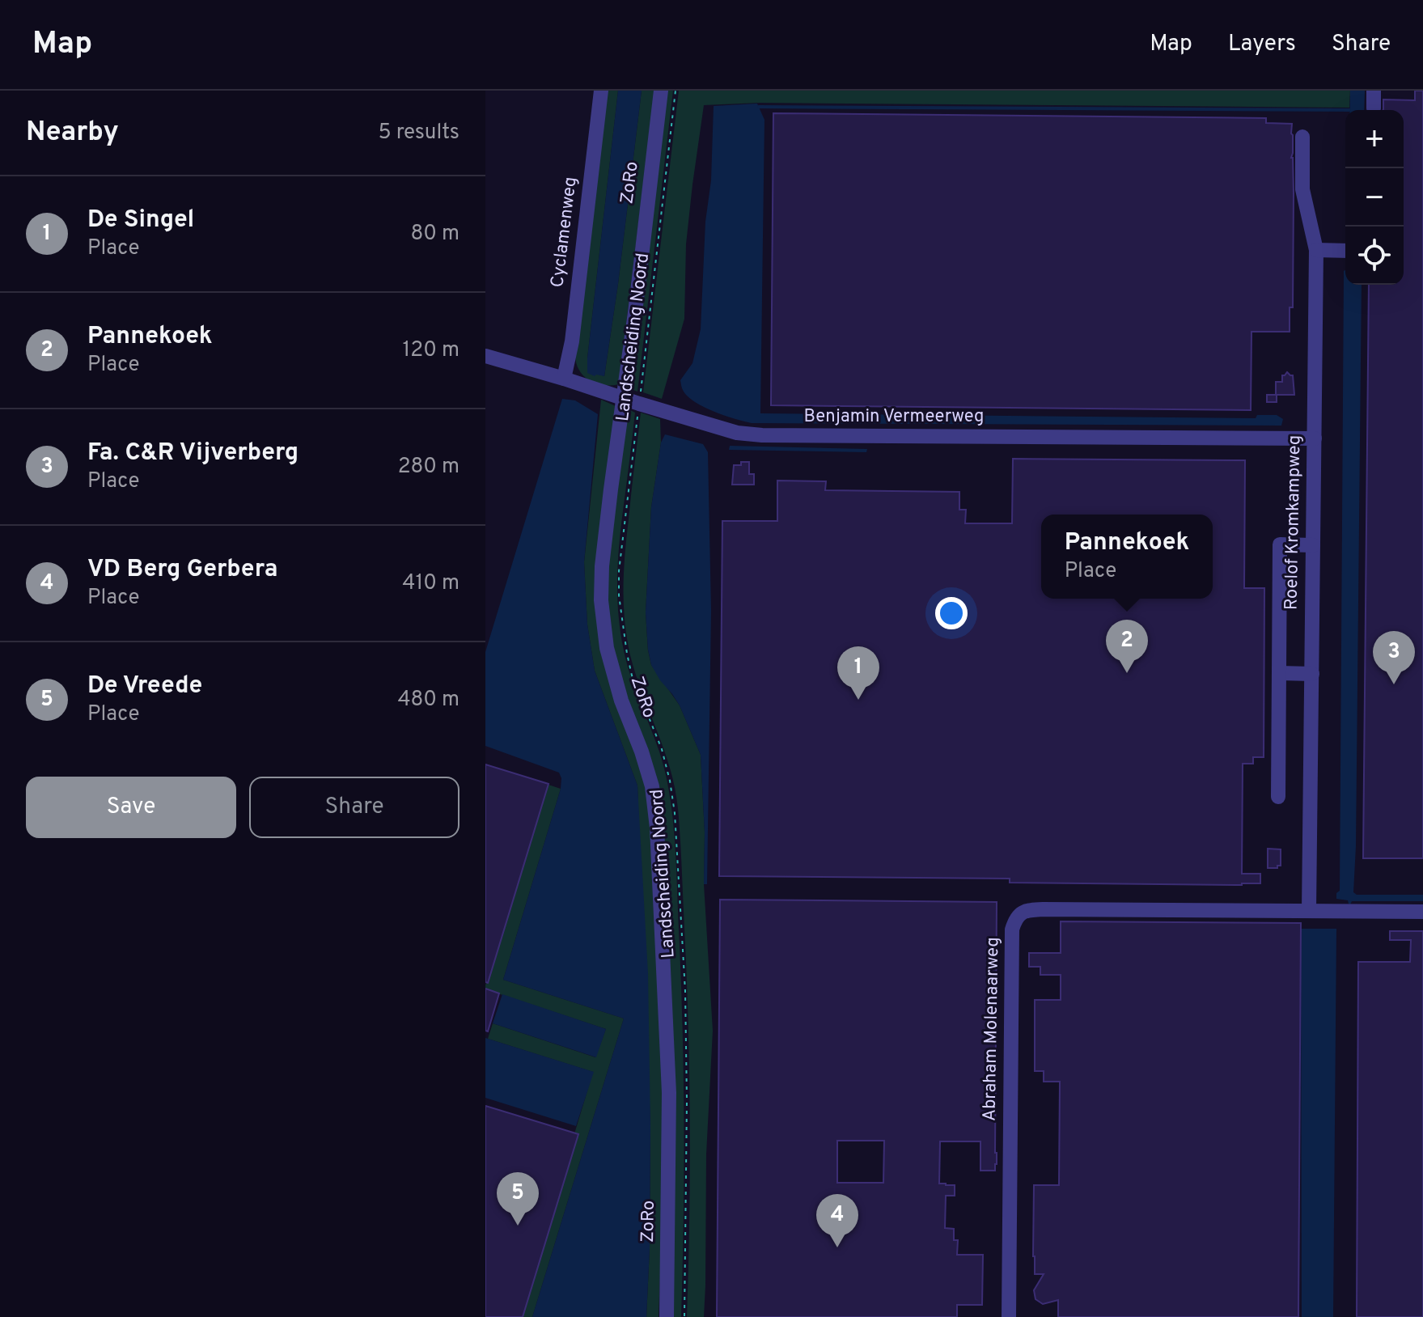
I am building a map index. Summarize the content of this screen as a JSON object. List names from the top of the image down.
{
  "streets": {
    "street": [
      "ZoRo",
      "Cyclamenweg",
      "Benjamin Vermeerweg",
      "Roelof Kromkampweg",
      "Abraham Molenaarweg"
    ],
    "path": ["Landscheiding Noord"]
  },
  "crossings": [
    ["ZoRo", "Benjamin Vermeerweg"],
    ["Cyclamenweg", "Benjamin Vermeerweg"],
    ["Landscheiding Noord", "Benjamin Vermeerweg"],
    ["Benjamin Vermeerweg", "Roelof Kromkampweg"],
    ["Roelof Kromkampweg", "Abraham Molenaarweg"]
  ],
  "page": {
    "header": "Map",
    "nav": ["Map", "Layers", "Share"],
    "heading": ["Nearby", "5 results"],
    "map_buttons": ["+", "−"],
    "list": [
      {
        "mark": "1",
        "name": "De Singel",
        "note": "Place",
        "value": "80 m"
      },
      {
        "mark": "2",
        "name": "Pannekoek",
        "note": "Place",
        "value": "120 m"
      },
      {
        "mark": "3",
        "name": "Fa. C&R Vijverberg",
        "note": "Place",
        "value": "280 m"
      },
      {
        "mark": "4",
        "name": "VD Berg Gerbera",
        "note": "Place",
        "value": "410 m"
      },
      {
        "mark": "5",
        "name": "De Vreede",
        "note": "Place",
        "value": "480 m"
      }
    ],
    "popup": ["Pannekoek", "Place"],
    "pins": [
      "2",
      "3",
      "1",
      "5",
      "4"
    ],
    "buttons": ["Save", "Share"]
  }
}
